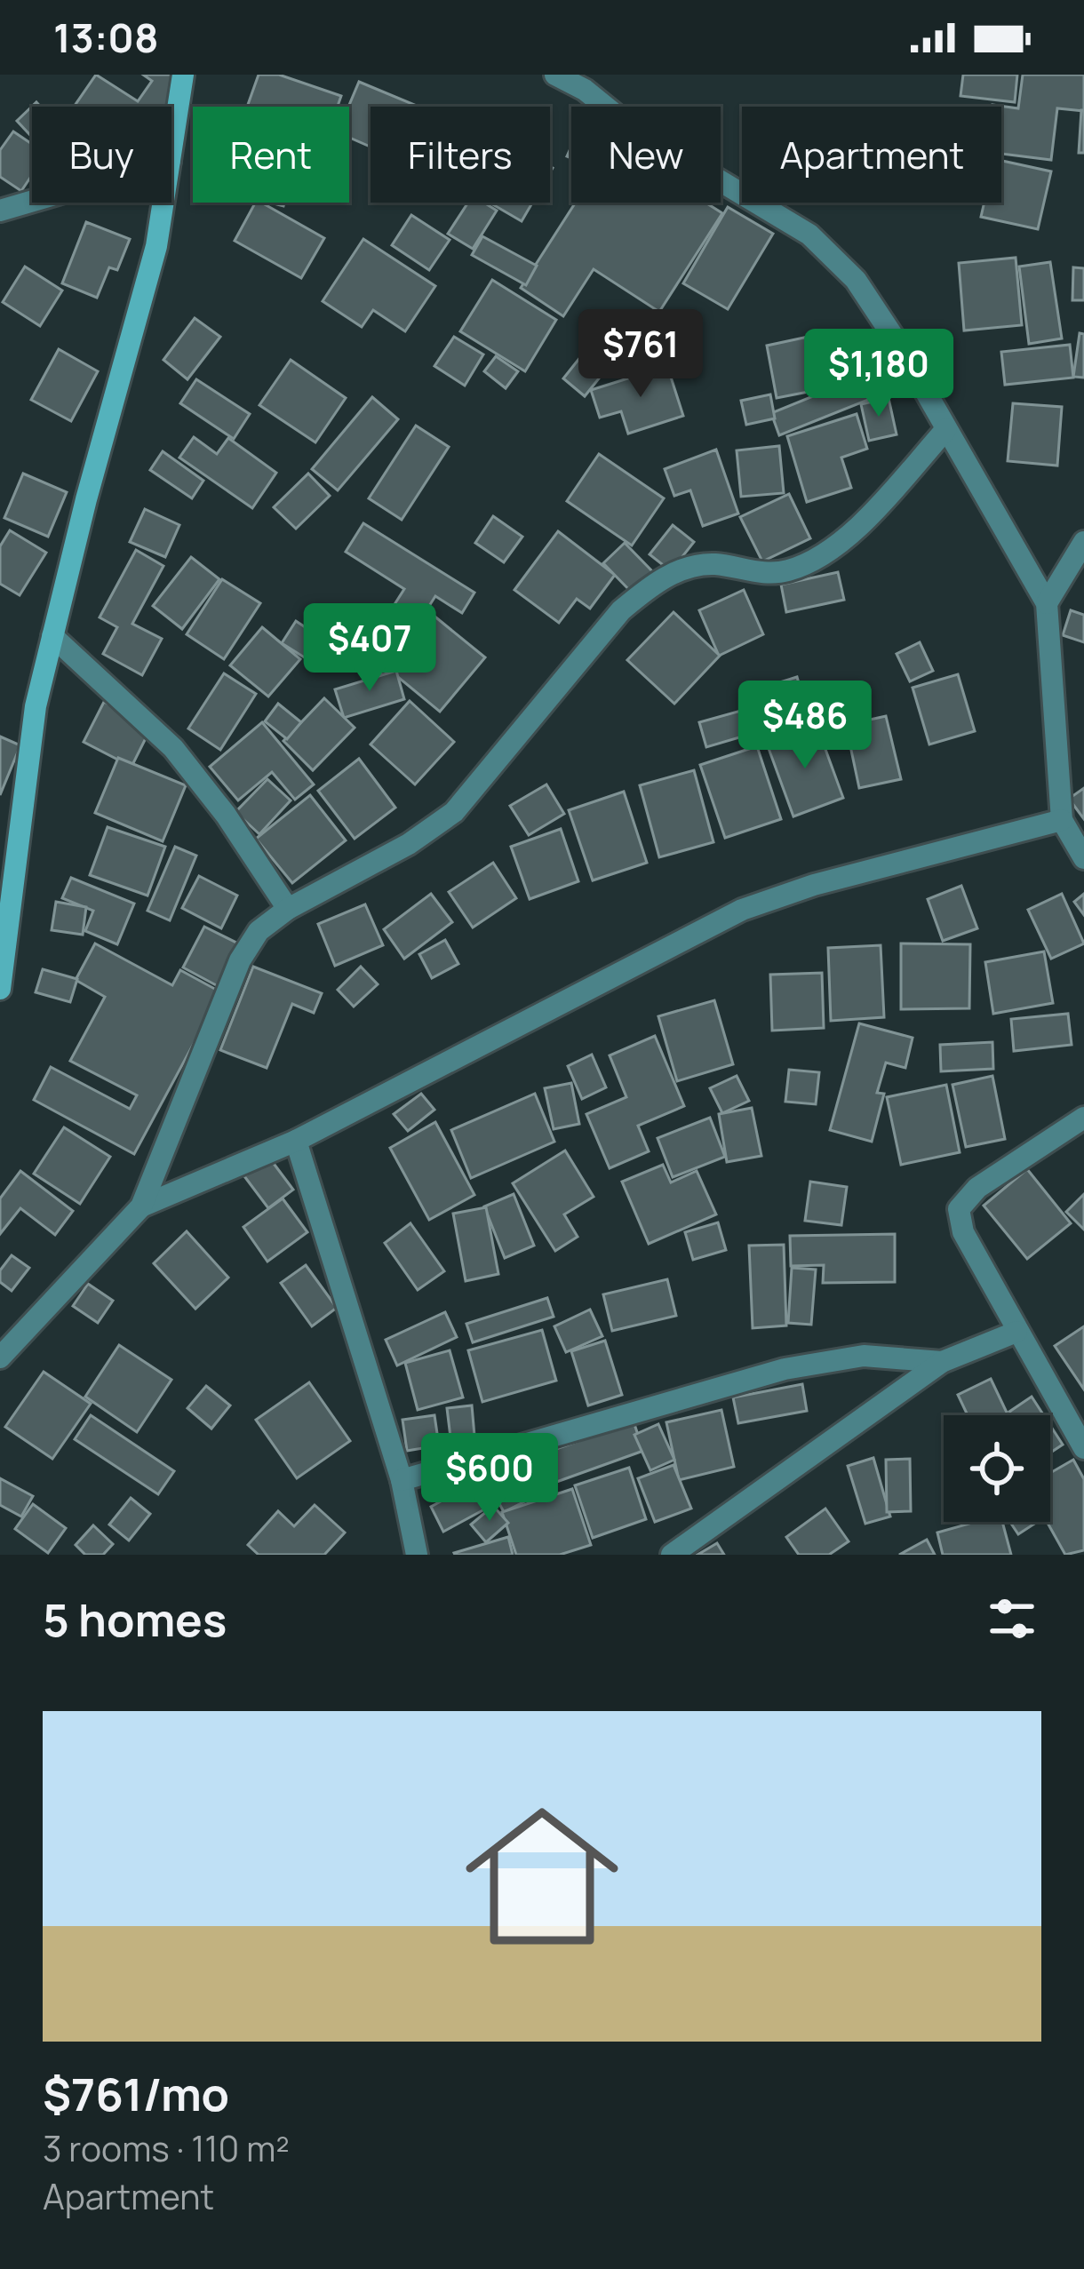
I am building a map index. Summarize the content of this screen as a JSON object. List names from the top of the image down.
{
  "page": {
    "status": "13:08",
    "chip": [
      "Buy",
      "Rent",
      "Filters",
      "New",
      "Apartment"
    ],
    "price": [
      "$761",
      "$1,180",
      "$407",
      "$486",
      "$600"
    ],
    "heading": "5 homes",
    "list": [
      {
        "name": "$761/mo",
        "note": "3 rooms · 110 m² · Apartment"
      }
    ]
  }
}
